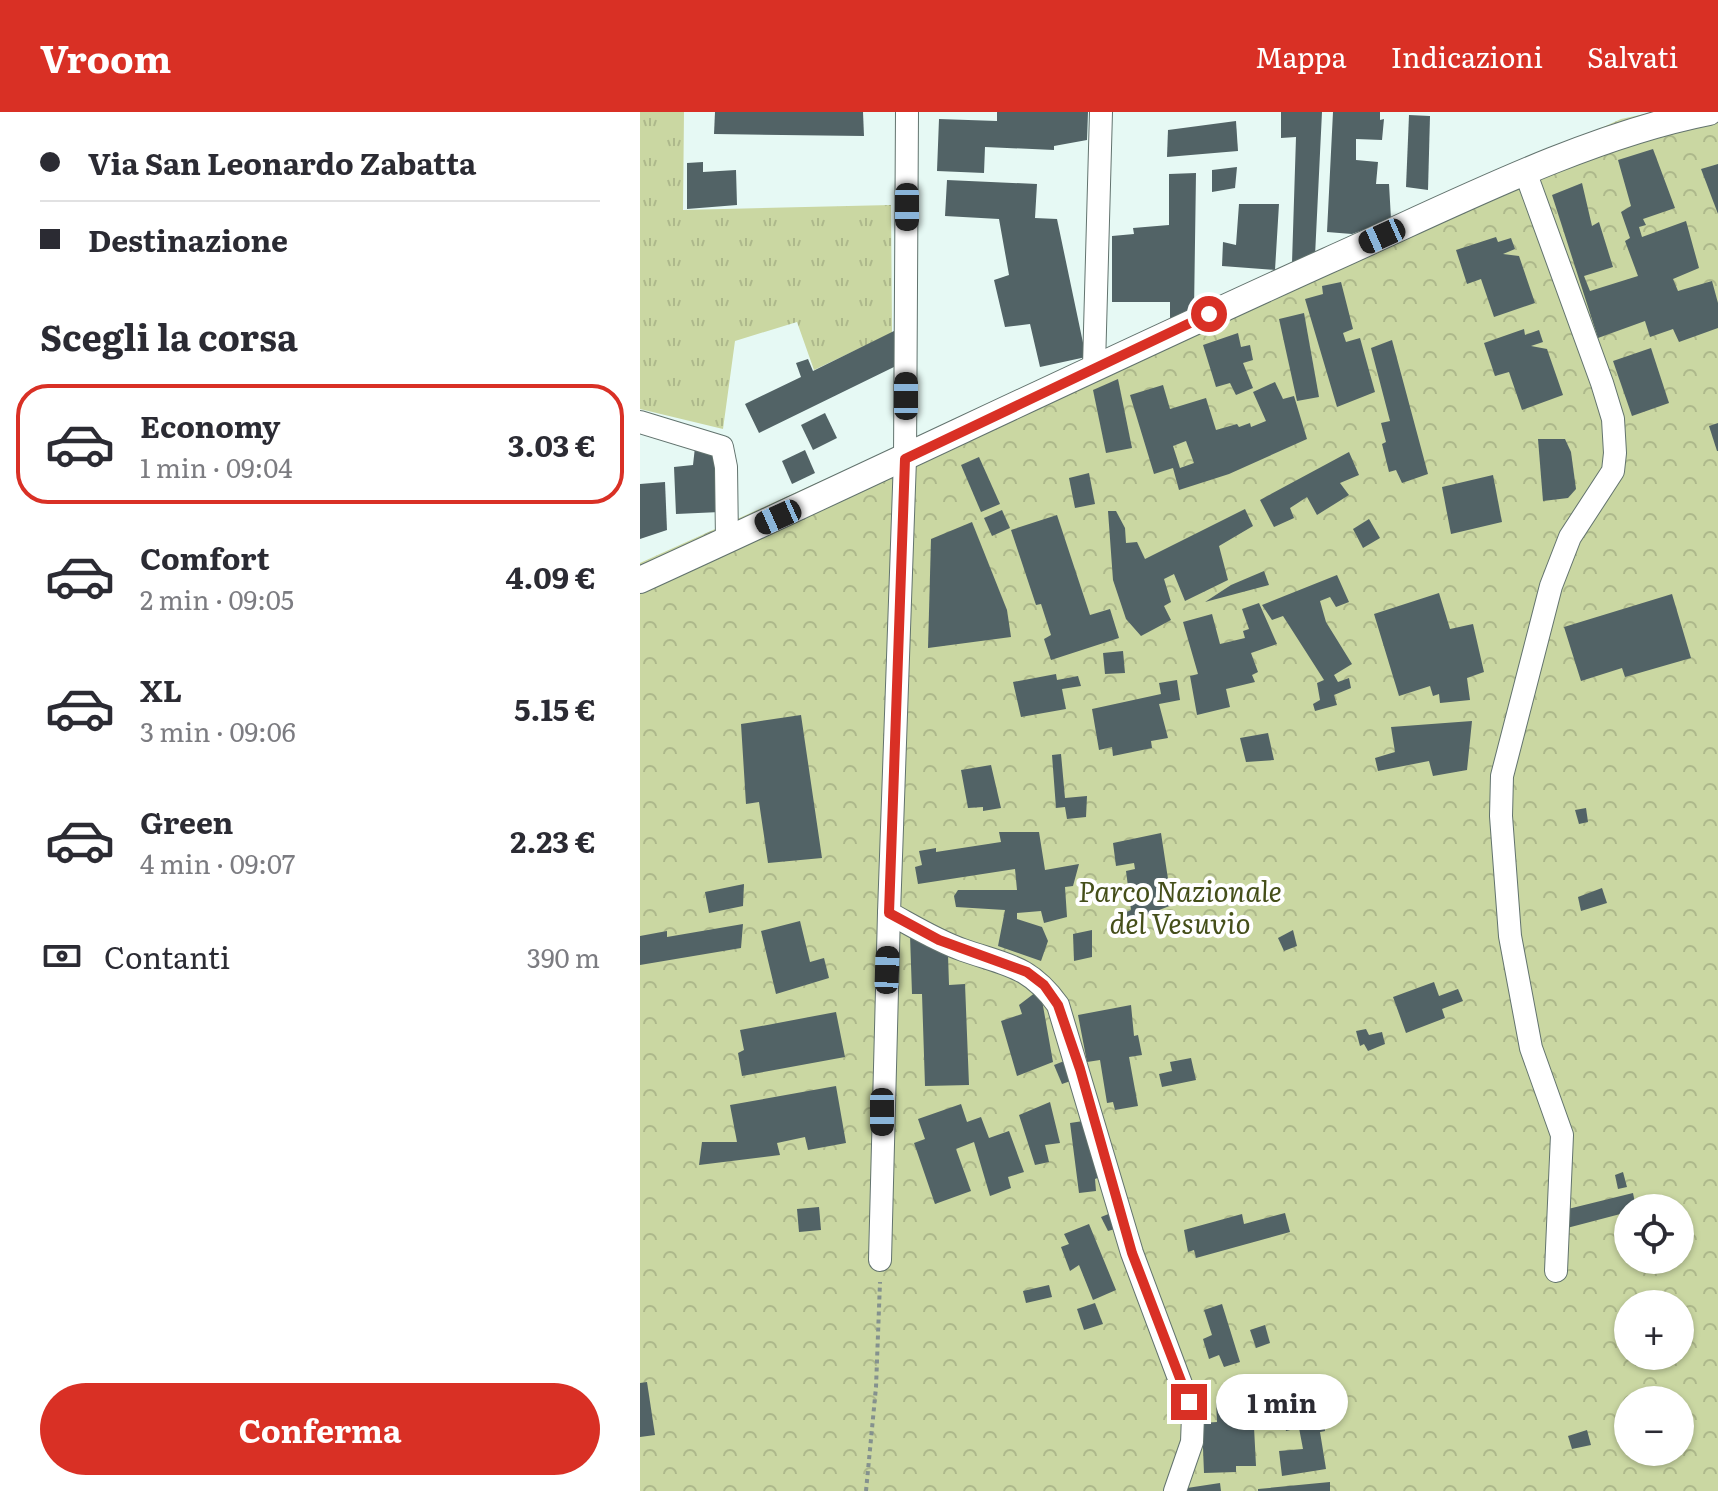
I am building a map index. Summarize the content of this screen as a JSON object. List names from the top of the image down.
{
  "parks": ["Parco Nazionale del Vesuvio"],
  "page": {
    "header": "Vroom",
    "nav": ["Mappa", "Indicazioni", "Salvati"],
    "banner": ["Via San Leonardo Zabatta", "Destinazione"],
    "heading": "Scegli la corsa",
    "list": [
      {
        "name": "Economy",
        "note": "1 min · 09:04",
        "value": "3.03 €"
      },
      {
        "name": "Comfort",
        "note": "2 min · 09:05",
        "value": "4.09 €"
      },
      {
        "name": "XL",
        "note": "3 min · 09:06",
        "value": "5.15 €"
      },
      {
        "name": "Green",
        "note": "4 min · 09:07",
        "value": "2.23 €"
      }
    ],
    "pay": ["Contanti", "390 m"],
    "map_buttons": ["+", "−"],
    "buttons": "Conferma",
    "bubble": "1 min"
  }
}
